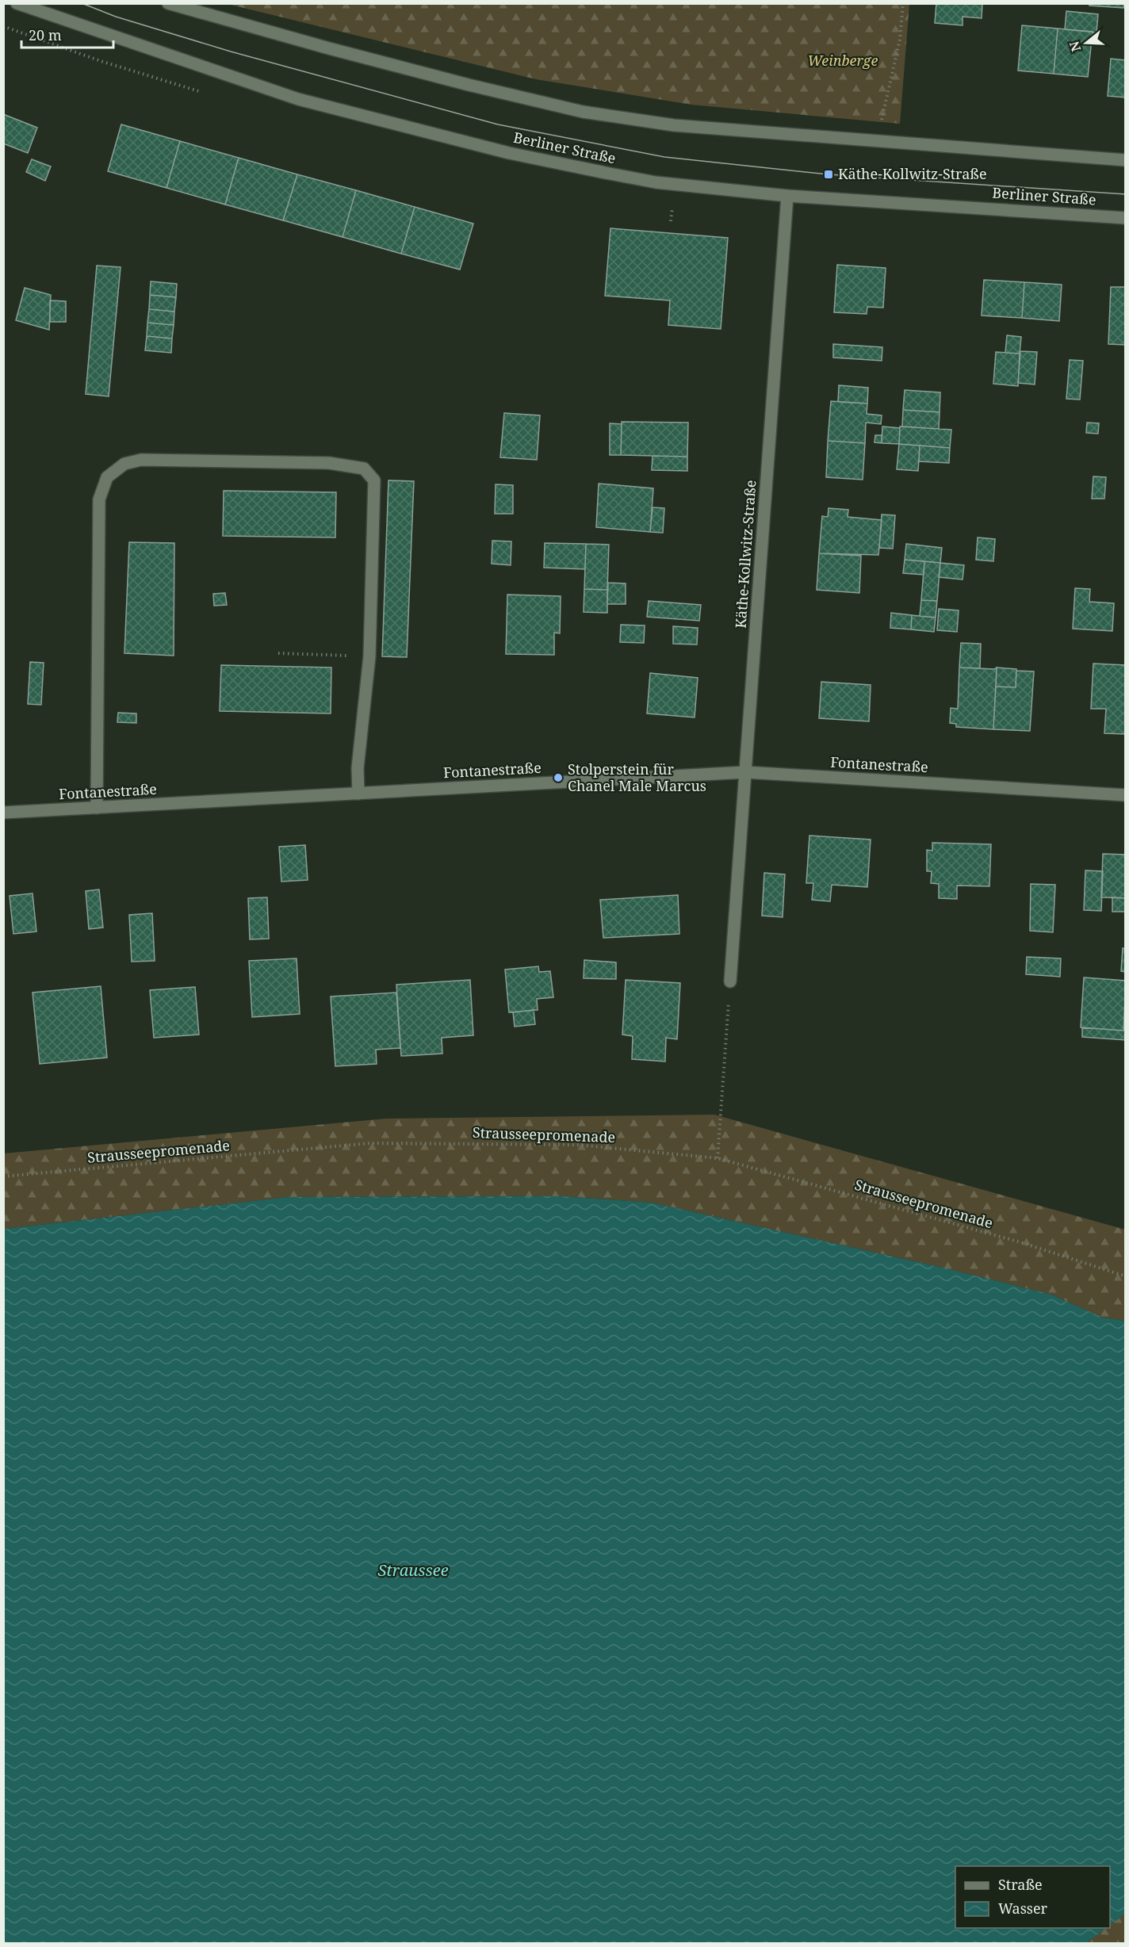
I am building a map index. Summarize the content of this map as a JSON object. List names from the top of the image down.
{
  "streets": {
    "street": ["Berliner Straße", "Käthe-Kollwitz-Straße", "Fontanestraße"],
    "path": ["Strausseepromenade"]
  },
  "crossings": [
    ["Berliner Straße", "Käthe-Kollwitz-Straße"],
    ["Käthe-Kollwitz-Straße", "Fontanestraße"]
  ],
  "water": ["Straussee"],
  "parks": ["Weinberge"],
  "places": {
    "transit": ["Käthe-Kollwitz-Straße"],
    "other": ["Stolperstein für Chanel Male Marcus"]
  },
  "legend": ["Straße", "Wasser"],
  "scale_bar": "20 m",
  "north": "left"
}
